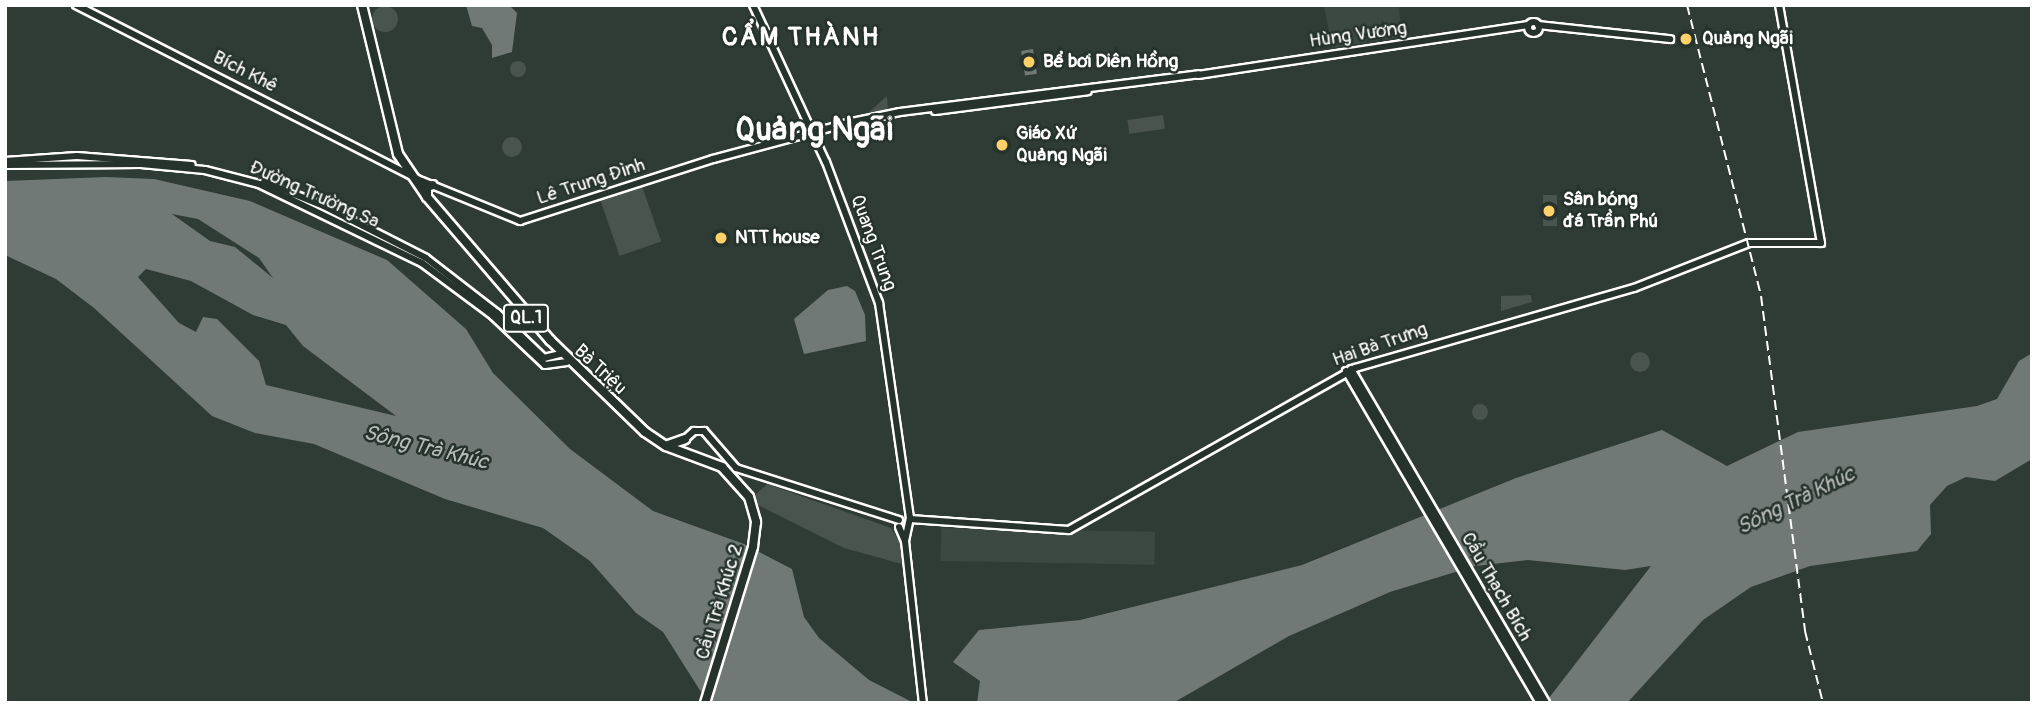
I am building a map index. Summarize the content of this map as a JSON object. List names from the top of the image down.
{
  "streets": {
    "highway": ["QL.1", "Bà Triệu", "Cầu Trà Khúc 2"],
    "main road": [
      "Hùng Vương",
      "Bích Khê",
      "Lê Trung Đình",
      "Đường Trường Sa",
      "Quang Trung",
      "Hai Bà Trưng",
      "Cầu Thạch Bích"
    ]
  },
  "crossings": [
    ["Hùng Vương", "Lê Trung Đình"],
    ["Hùng Vương", "Quang Trung"],
    ["Bích Khê", "Lê Trung Đình"],
    ["Bích Khê", "QL.1"],
    ["Bích Khê", "Bà Triệu"],
    ["Lê Trung Đình", "Quang Trung"],
    ["Quang Trung", "Hai Bà Trưng"],
    ["QL.1", "Bà Triệu"],
    ["Bà Triệu", "Cầu Trà Khúc 2"]
  ],
  "districts": ["CẨM THÀNH", "Quảng Ngãi"],
  "water": ["Sông Trà Khúc"],
  "places": [
    "Quảng Ngãi",
    "Bể bơi Diên Hồng",
    "Giáo Xứ Quảng Ngãi",
    "Sân bóng đá Trần Phú",
    "NTT house"
  ]
}
